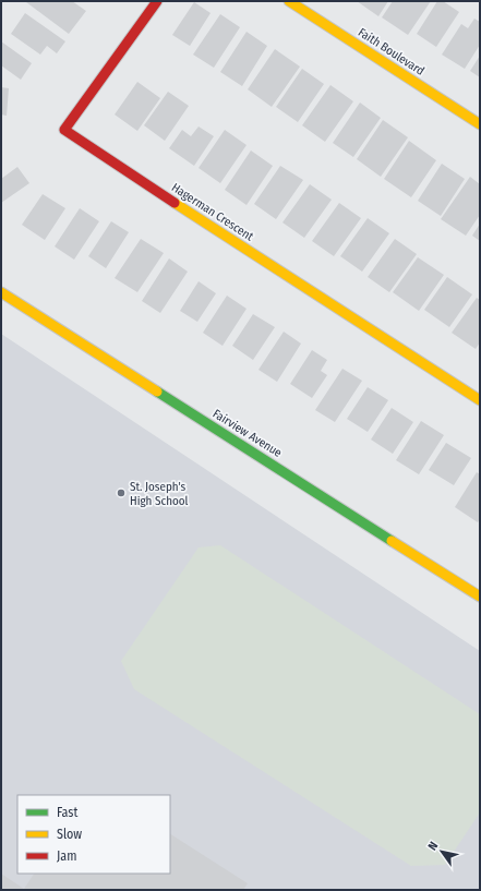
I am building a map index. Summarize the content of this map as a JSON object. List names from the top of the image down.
{
  "streets": {
    "street": ["Faith Boulevard", "Hagerman Crescent", "Fairview Avenue"]
  },
  "places": ["St. Joseph's High School"],
  "legend": ["Fast", "Slow", "Jam"],
  "north": "top left"
}
